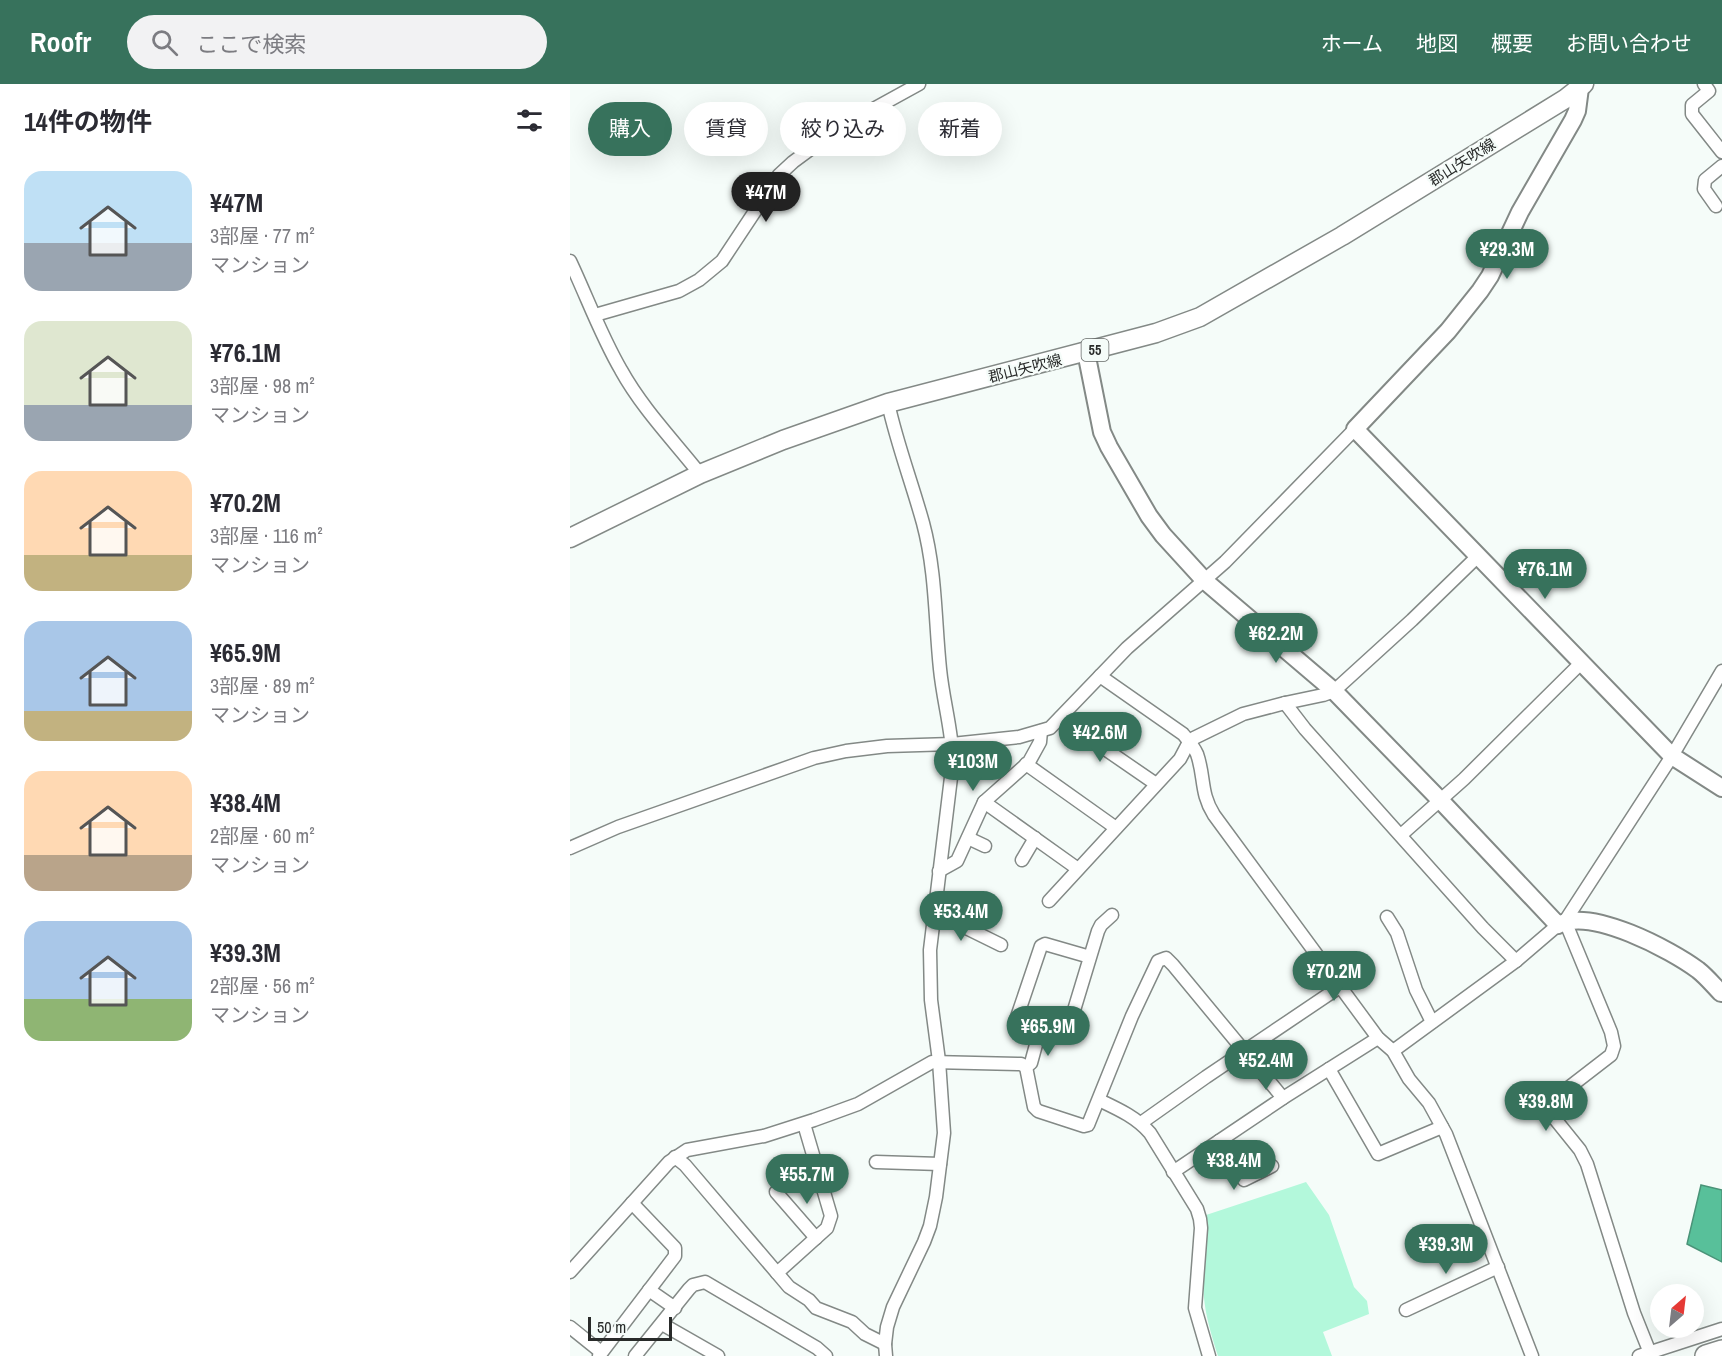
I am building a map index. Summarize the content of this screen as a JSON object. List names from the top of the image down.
{
  "streets": {
    "main road": ["郡山矢吹線", "55"]
  },
  "scale_bar": "50 m",
  "north": "top right",
  "page": {
    "header": "Roofr",
    "search": "ここで検索",
    "nav": [
      "ホーム",
      "地図",
      "概要",
      "お問い合わせ"
    ],
    "heading": "14件の物件",
    "chip": [
      "購入",
      "賃貸",
      "絞り込み",
      "新着"
    ],
    "list": [
      {
        "name": "¥47M",
        "note": "3部屋 · 77 m² · マンション"
      },
      {
        "name": "¥76.1M",
        "note": "3部屋 · 98 m² · マンション"
      },
      {
        "name": "¥70.2M",
        "note": "3部屋 · 116 m² · マンション"
      },
      {
        "name": "¥65.9M",
        "note": "3部屋 · 89 m² · マンション"
      },
      {
        "name": "¥38.4M",
        "note": "2部屋 · 60 m² · マンション"
      },
      {
        "name": "¥39.3M",
        "note": "2部屋 · 56 m² · マンション"
      }
    ],
    "price": [
      "¥47M",
      "¥29.3M",
      "¥76.1M",
      "¥62.2M",
      "¥42.6M",
      "¥103M",
      "¥53.4M",
      "¥70.2M",
      "¥65.9M",
      "¥52.4M",
      "¥39.8M",
      "¥38.4M",
      "¥55.7M",
      "¥39.3M"
    ],
    "scale": "50 m"
  }
}
